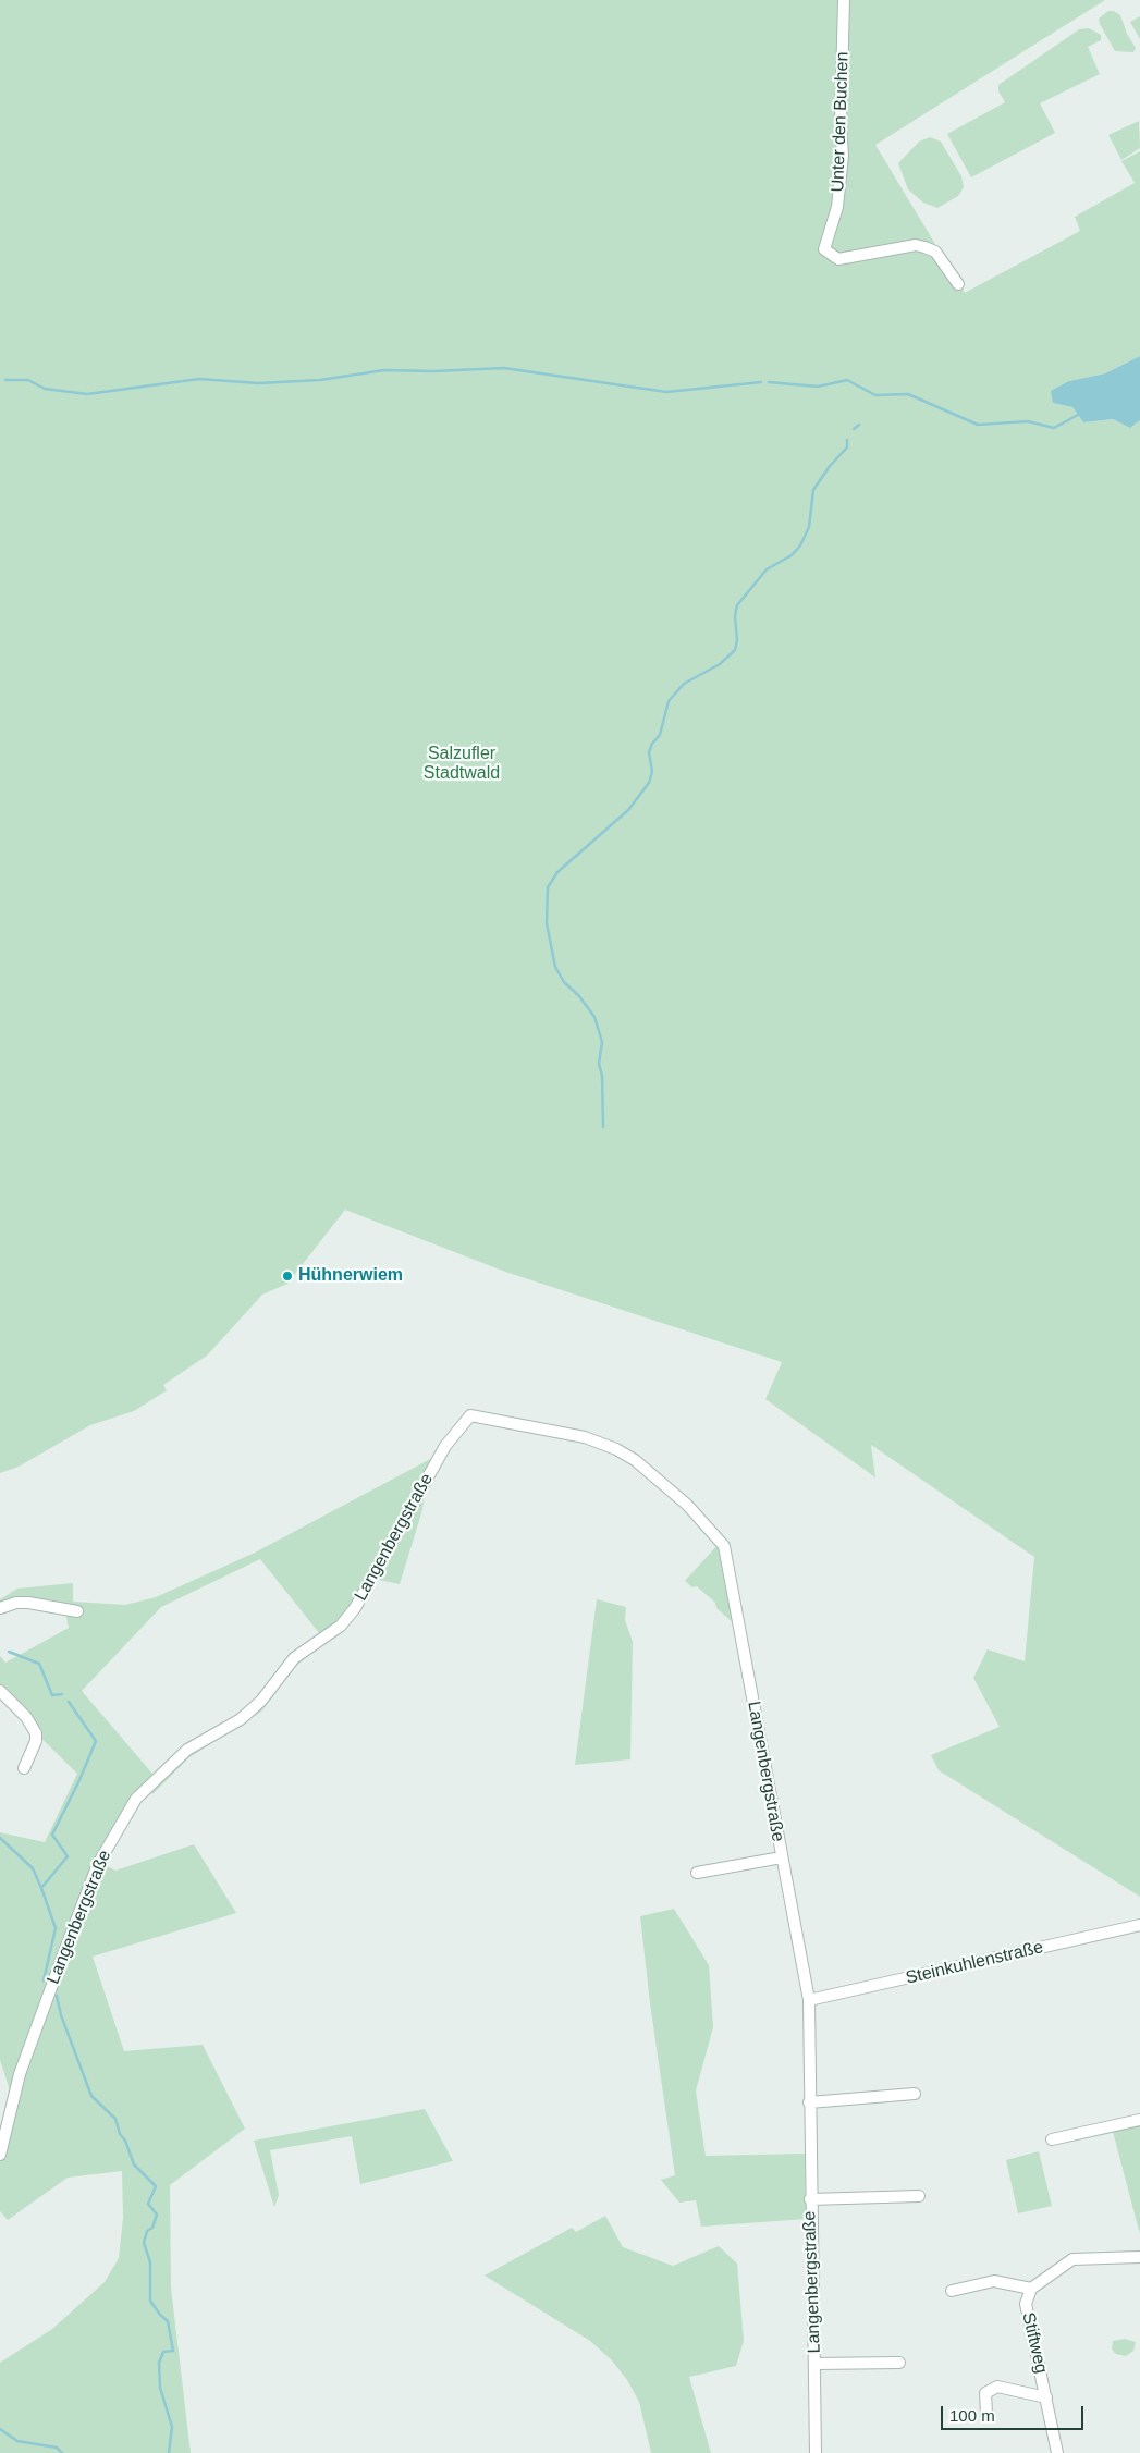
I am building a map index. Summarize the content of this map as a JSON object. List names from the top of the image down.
{
  "streets": {
    "street": [
      "Unter den Buchen",
      "Langenbergstraße",
      "Steinkuhlenstraße",
      "Stiftweg"
    ]
  },
  "crossings": [
    ["Langenbergstraße", "Steinkuhlenstraße"]
  ],
  "parks": ["Salzufler Stadtwald"],
  "places": ["Hühnerwiem"],
  "scale_bar": "100 m"
}
